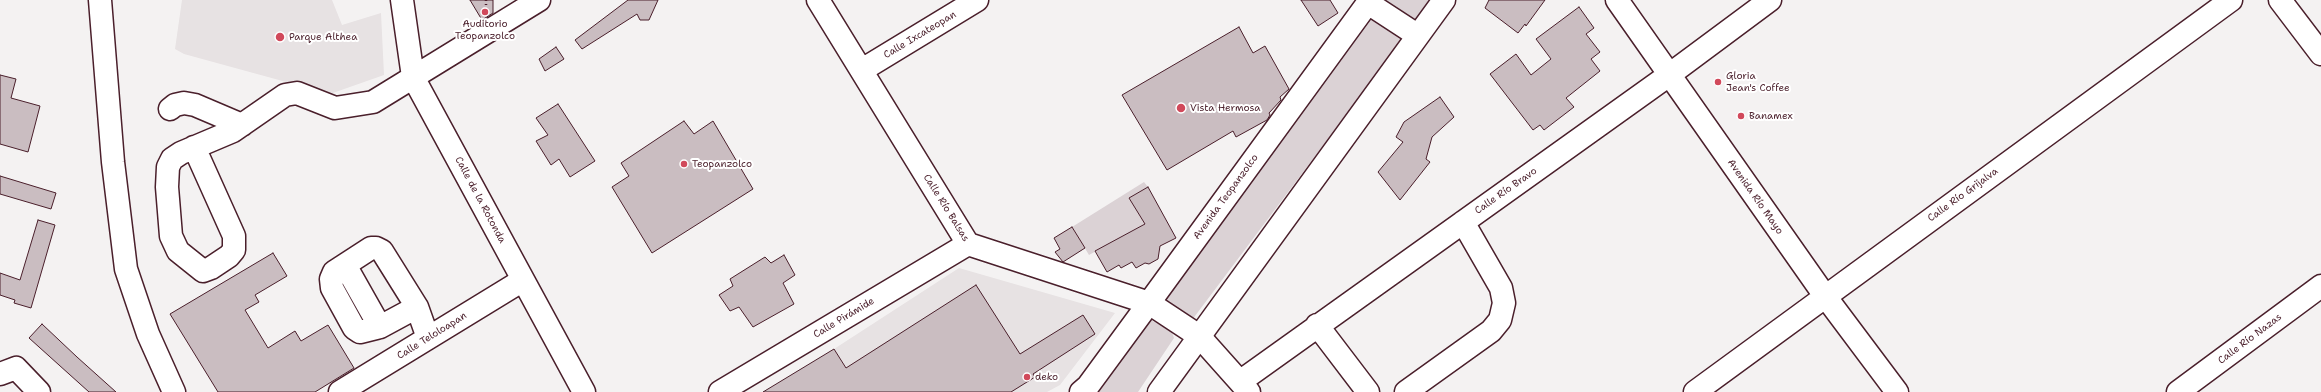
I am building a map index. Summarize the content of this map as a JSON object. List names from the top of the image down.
{
  "streets": {
    "street": [
      "Calle Ixcateopan",
      "Calle Río Bravo",
      "Calle Río Grijalva",
      "Avenida Teopanzolco",
      "Avenida Río Mayo",
      "Calle de la Rotonda",
      "Calle Río Balsas",
      "Calle Pirámide",
      "Calle Teloloapan",
      "Calle Río Nazas"
    ]
  },
  "crossings": [
    ["Calle Ixcateopan", "Calle Río Balsas"],
    ["Calle Río Bravo", "Avenida Río Mayo"],
    ["Calle Río Bravo", "Calle Río Balsas"],
    ["Calle Río Grijalva", "Avenida Río Mayo"],
    ["Avenida Teopanzolco", "Calle Río Balsas"],
    ["Calle de la Rotonda", "Calle Teloloapan"],
    ["Calle Río Balsas", "Calle Pirámide"]
  ],
  "places": [
    "Auditorio Teopanzolco",
    "Parque Althea",
    "Gloria Jean's Coffee",
    "Vista Hermosa",
    "Banamex",
    "Teopanzolco",
    "deko"
  ]
}
